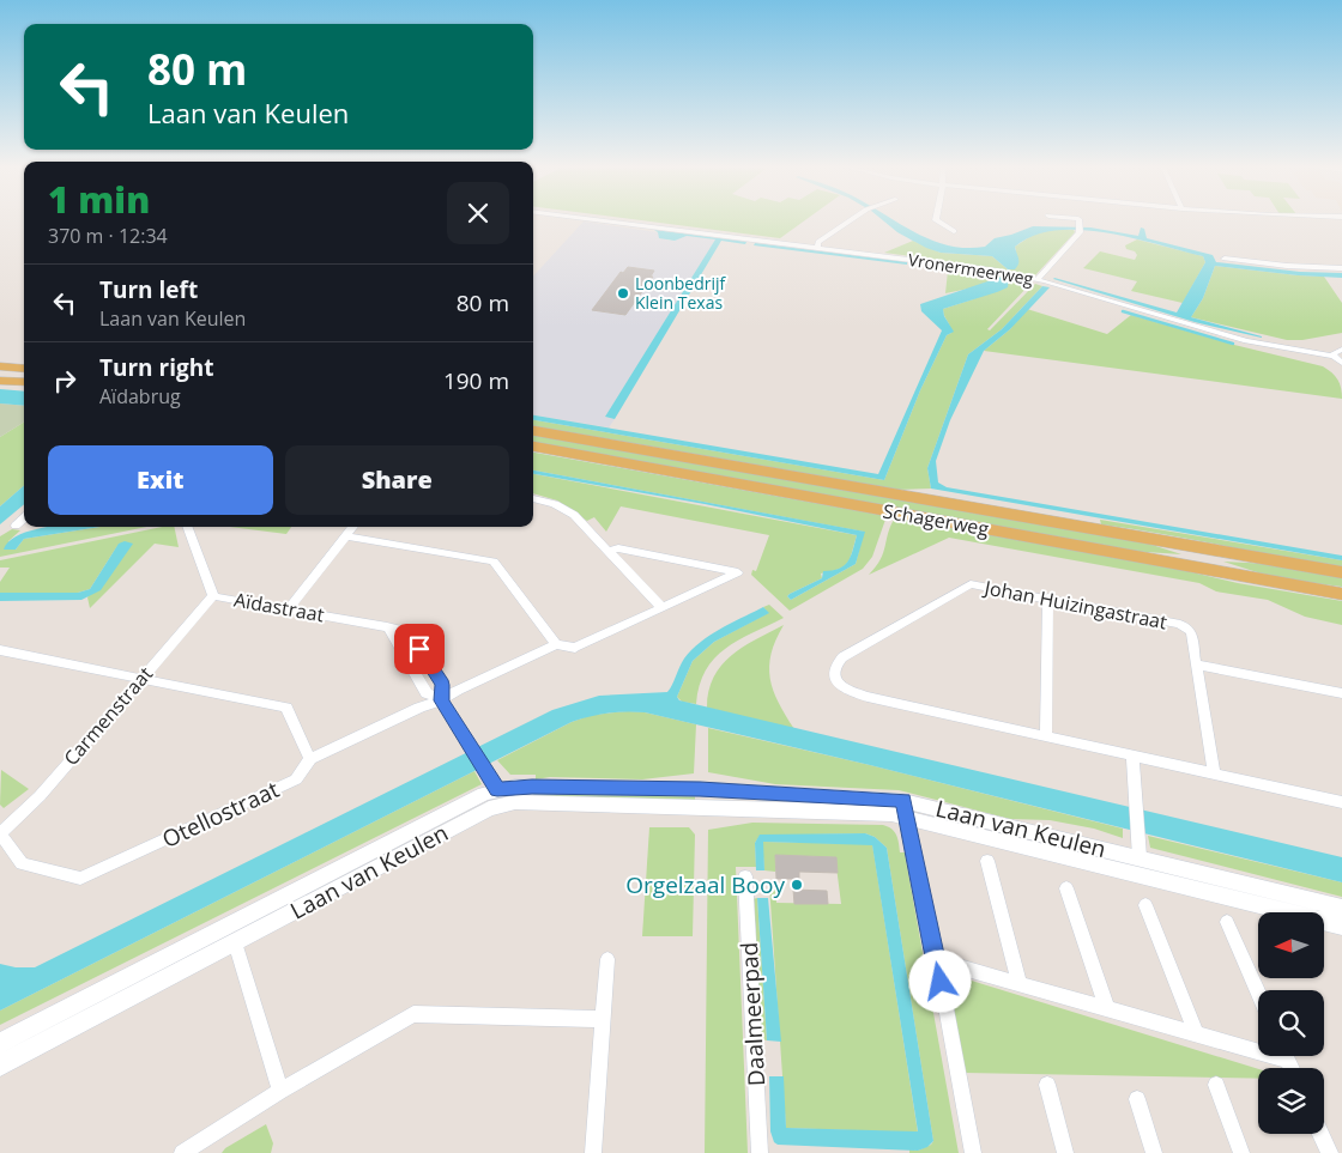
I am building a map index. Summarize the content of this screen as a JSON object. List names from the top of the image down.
{
  "streets": {
    "main road": ["Schagerweg"],
    "street": [
      "Vronermeerweg",
      "Johan Huizingastraat",
      "Aïdastraat",
      "Carmenstraat",
      "Otellostraat",
      "Laan van Keulen",
      "Daalmeerpad"
    ]
  },
  "crossings": [
    ["Aïdastraat", "Carmenstraat"],
    ["Aïdastraat", "Otellostraat"],
    ["Aïdastraat", "Laan van Keulen"],
    ["Carmenstraat", "Otellostraat"]
  ],
  "places": ["Loonbedrijf Klein Texas", "Orgelzaal Booy"],
  "north": "left",
  "page": {
    "turn": ["80 m", "Laan van Keulen"],
    "heading": ["1 min", "370 m · 12:34"],
    "list": [
      {
        "name": "Turn left",
        "note": "Laan van Keulen",
        "value": "80 m"
      },
      {
        "name": "Turn right",
        "note": "Aïdabrug",
        "value": "190 m"
      }
    ],
    "buttons": ["Exit", "Share"]
  }
}
